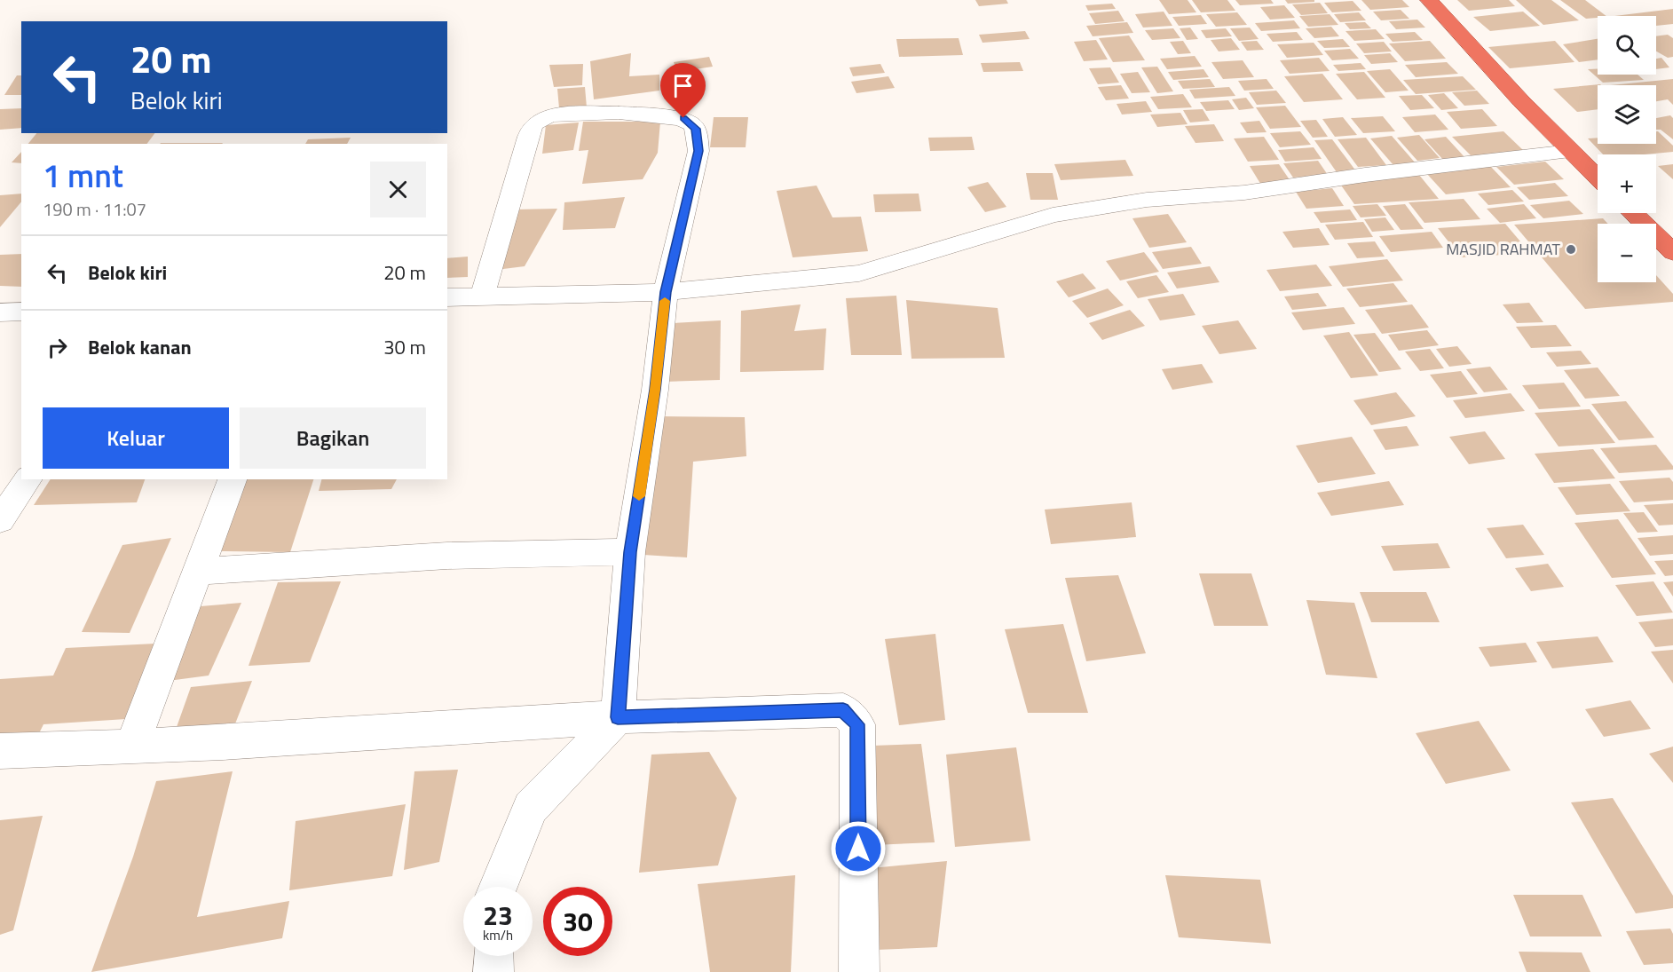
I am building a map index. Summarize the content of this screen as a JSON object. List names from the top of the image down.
{
  "places": ["MASJID RAHMAT"],
  "page": {
    "map_buttons": ["+", "−"],
    "turn": ["20 m", "Belok kiri"],
    "heading": ["1 mnt", "190 m · 11:07"],
    "list": [
      {
        "name": "Belok kiri",
        "value": "20 m"
      },
      {
        "name": "Belok kanan",
        "value": "30 m"
      }
    ],
    "buttons": ["Keluar", "Bagikan"],
    "speed": "23 km/h",
    "limit": "30"
  }
}
